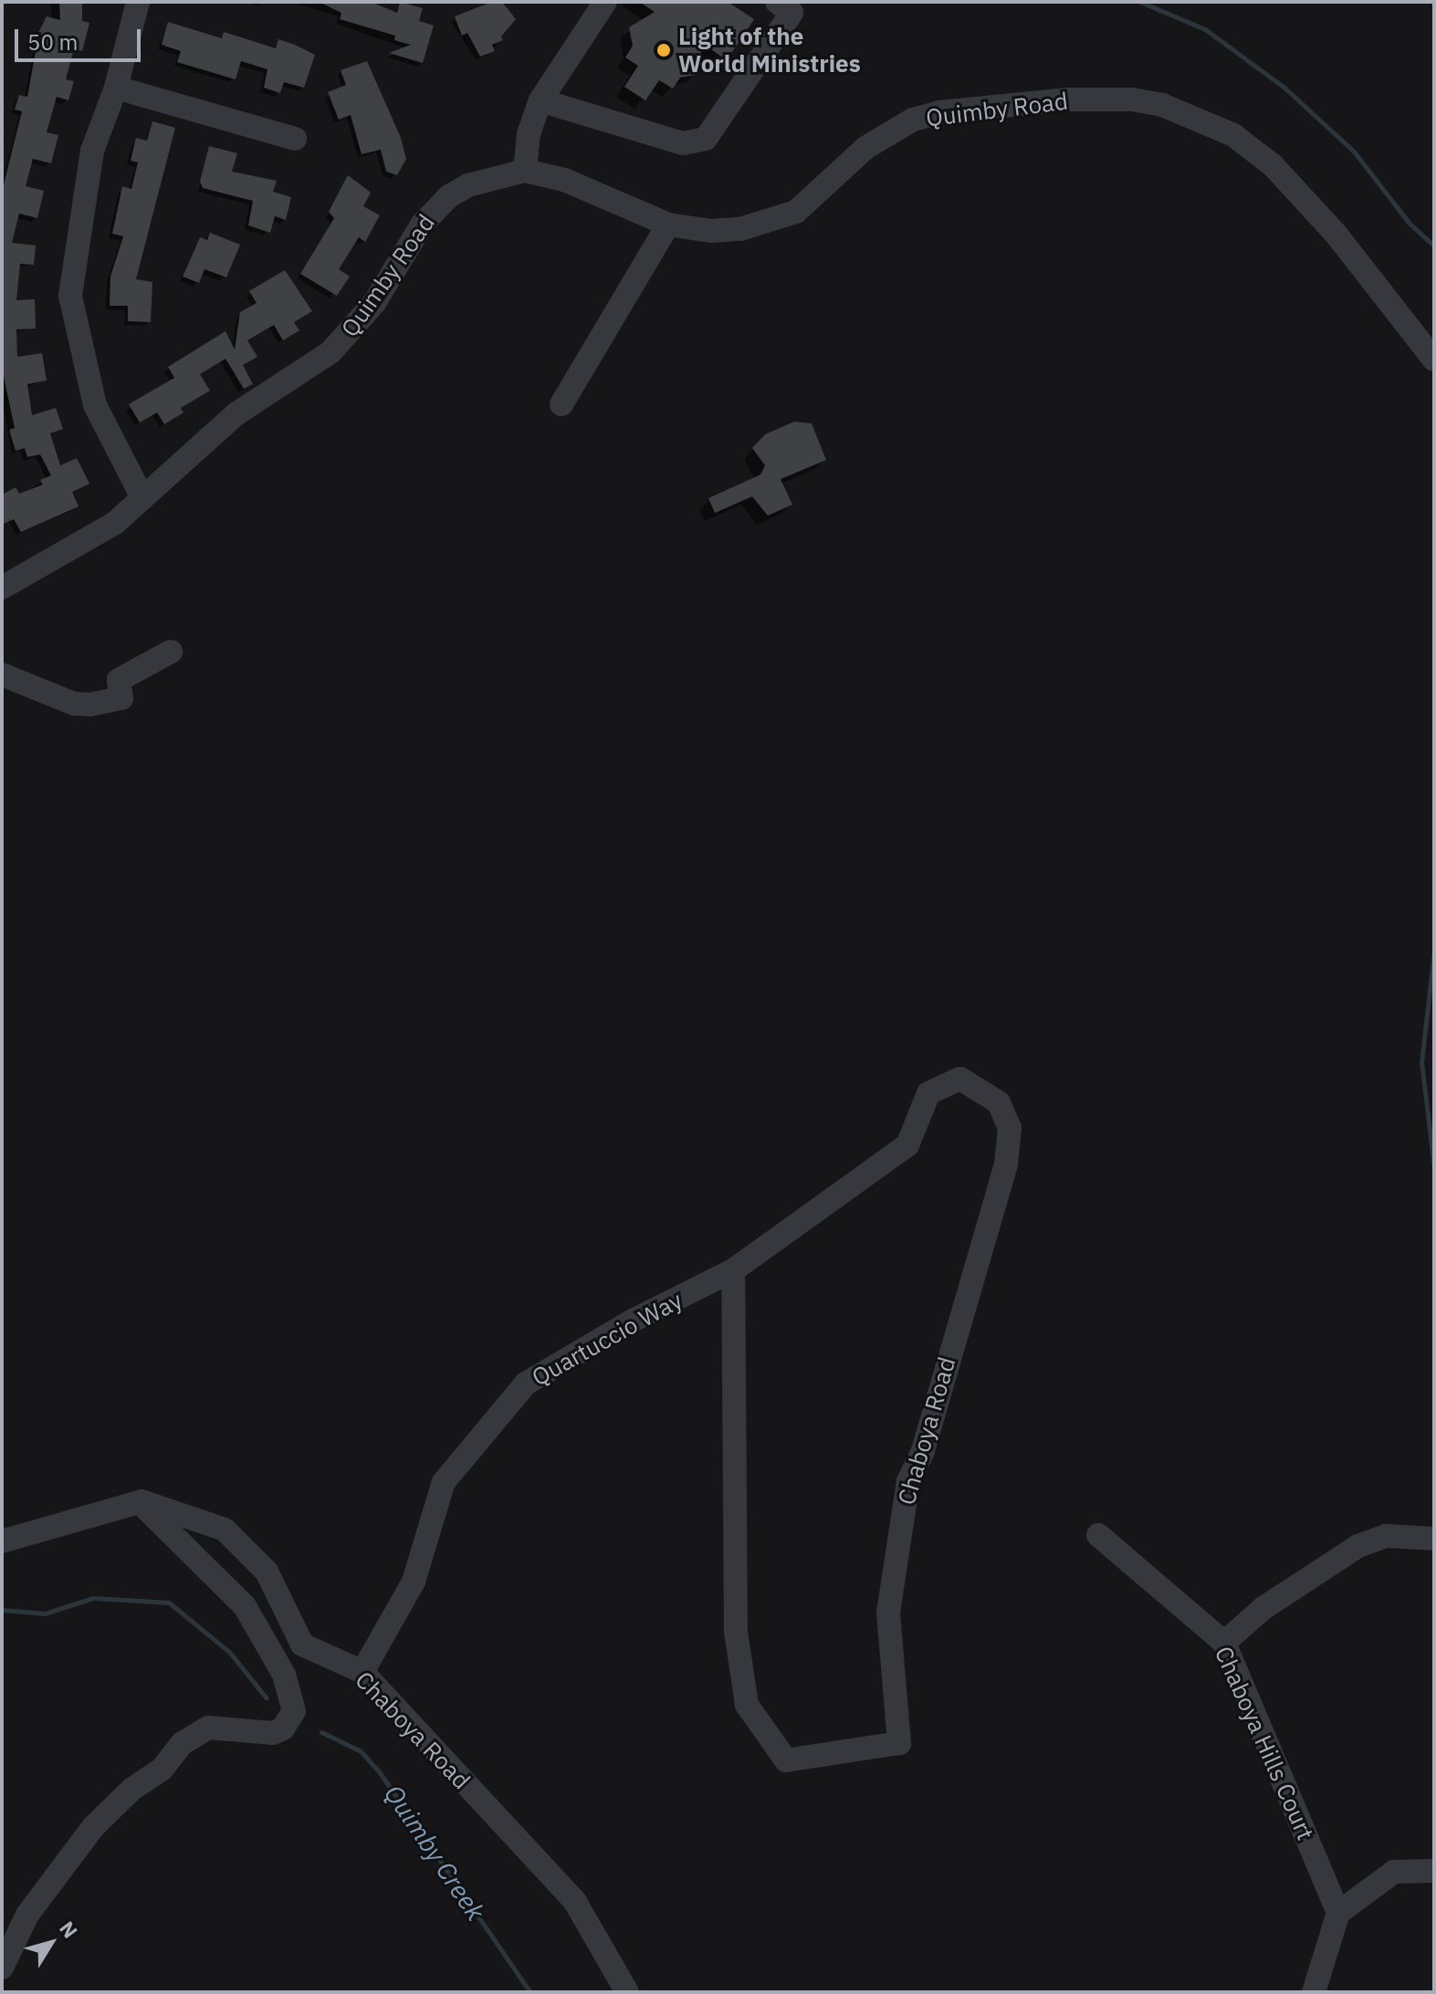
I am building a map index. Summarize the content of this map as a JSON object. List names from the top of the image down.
{
  "streets": {
    "street": [
      "Quimby Road",
      "Quartuccio Way",
      "Chaboya Road",
      "Chaboya Hills Court"
    ]
  },
  "crossings": [
    ["Quartuccio Way", "Chaboya Road"]
  ],
  "water": ["Quimby Creek"],
  "places": ["Light of the World Ministries"],
  "scale_bar": "50 m",
  "north": "top right"
}
